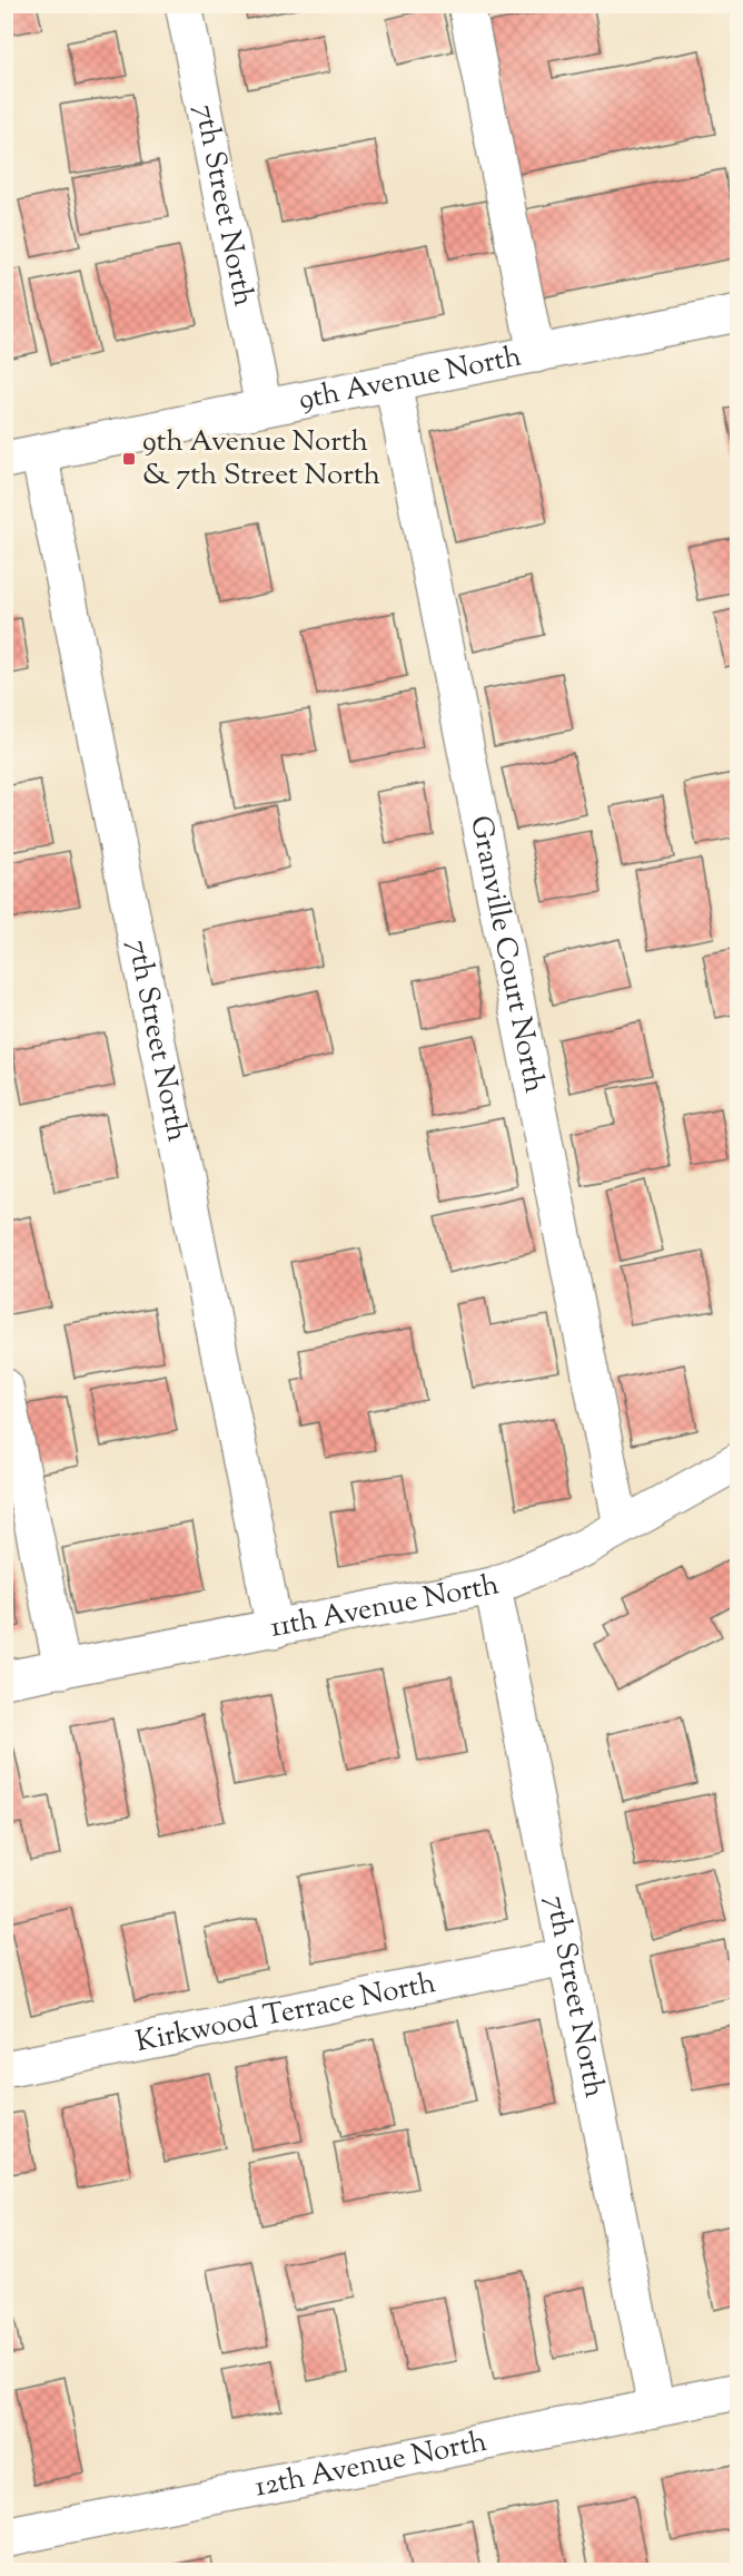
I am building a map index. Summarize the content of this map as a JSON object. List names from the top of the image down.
{
  "streets": {
    "street": [
      "7th Street North",
      "9th Avenue North",
      "Granville Court North",
      "11th Avenue North",
      "Kirkwood Terrace North",
      "12th Avenue North"
    ]
  },
  "crossings": [
    ["7th Street North", "9th Avenue North"],
    ["7th Street North", "11th Avenue North"],
    ["7th Street North", "Kirkwood Terrace North"],
    ["7th Street North", "12th Avenue North"],
    ["9th Avenue North", "Granville Court North"],
    ["Granville Court North", "11th Avenue North"]
  ],
  "places": {
    "transit": ["9th Avenue North & 7th Street North"]
  }
}
